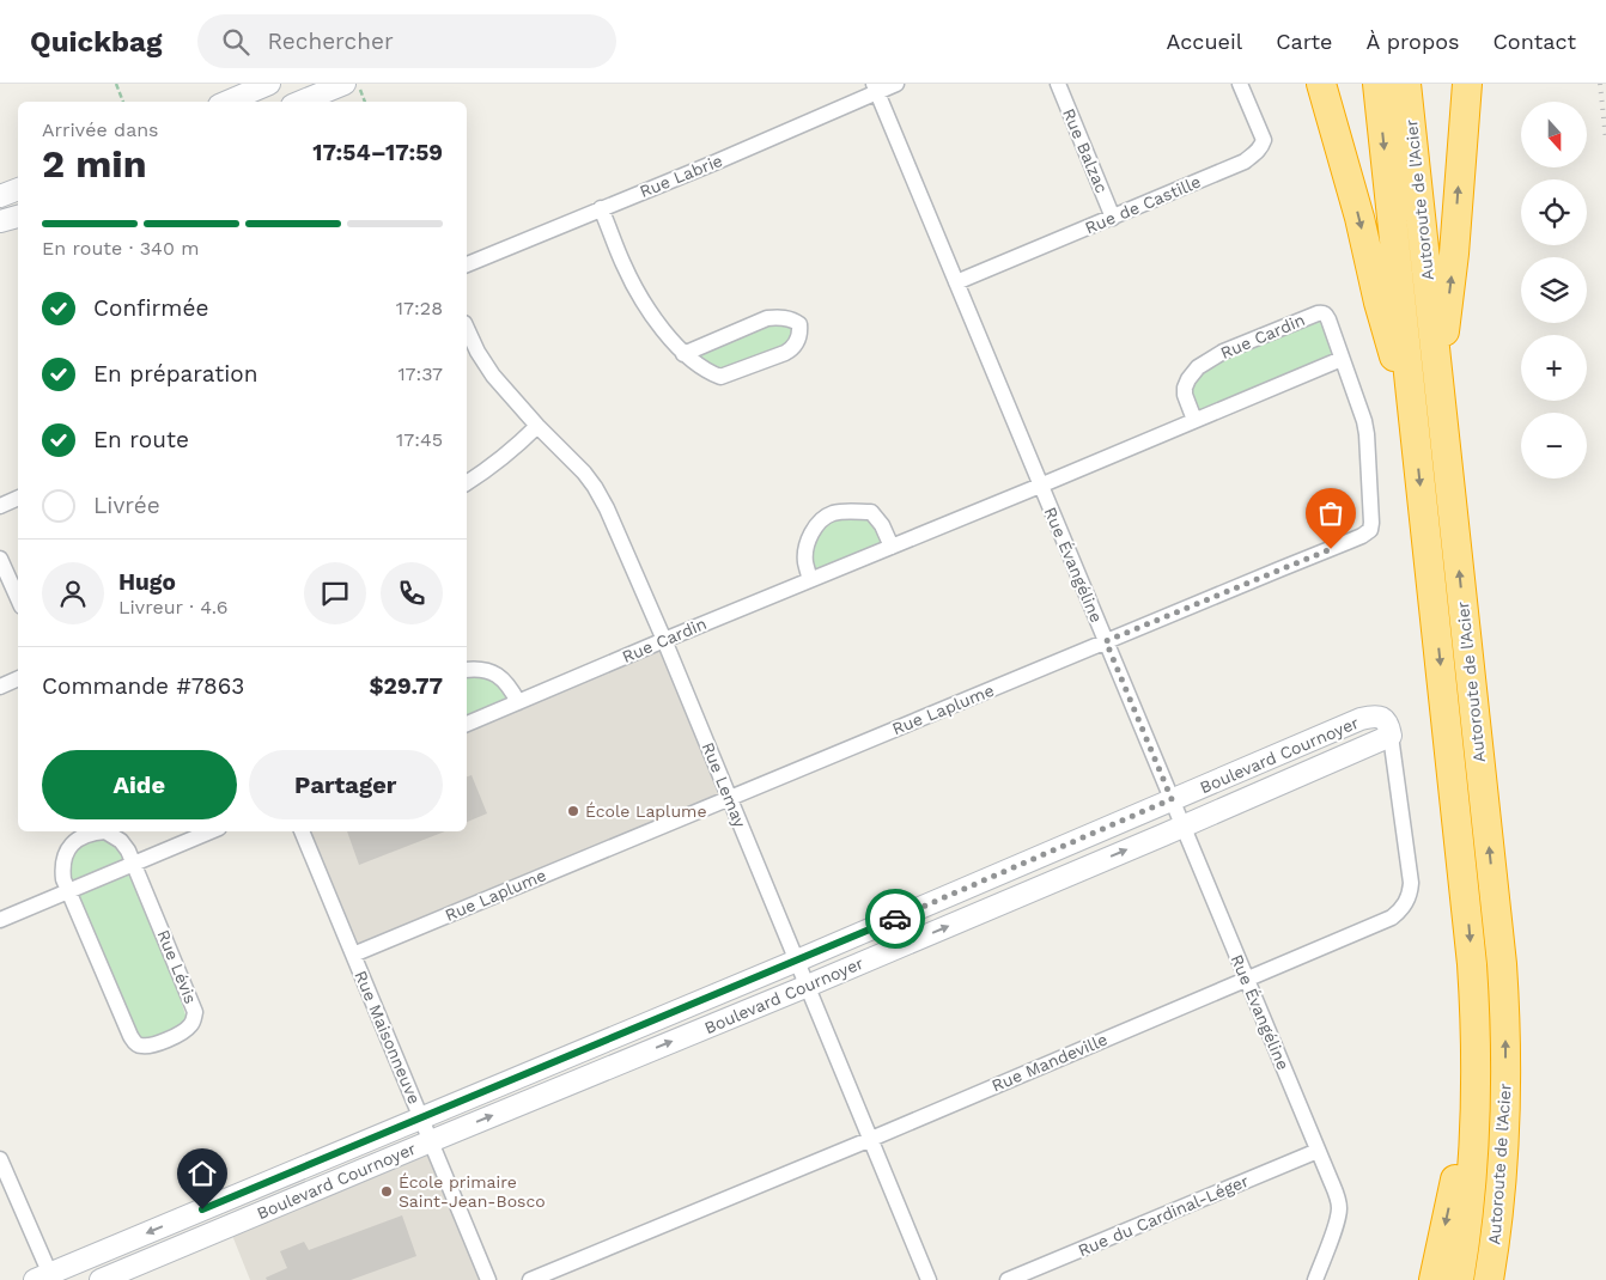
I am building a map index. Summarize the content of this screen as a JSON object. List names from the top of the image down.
{
  "streets": {
    "highway": ["Autoroute de l'Acier"],
    "street": [
      "Rue Balzac",
      "Rue Labrie",
      "Rue de Castille",
      "Rue Cardin",
      "Rue Évangéline",
      "Rue Laplume",
      "Boulevard Cournoyer",
      "Rue Lemay",
      "Rue Lévis",
      "Rue Maisonneuve",
      "Rue Mandeville",
      "Rue du Cardinal-Léger"
    ]
  },
  "crossings": [
    ["Rue Balzac", "Rue de Castille"],
    ["Rue Labrie", "Rue Évangéline"],
    ["Rue de Castille", "Rue Évangéline"],
    ["Rue Cardin", "Rue Évangéline"],
    ["Rue Cardin", "Rue Laplume"],
    ["Rue Cardin", "Rue Lemay"],
    ["Rue Évangéline", "Rue Laplume"],
    ["Rue Évangéline", "Boulevard Cournoyer"],
    ["Rue Évangéline", "Rue Mandeville"],
    ["Rue Évangéline", "Rue du Cardinal-Léger"],
    ["Rue Laplume", "Rue Lemay"],
    ["Rue Laplume", "Rue Maisonneuve"],
    ["Boulevard Cournoyer", "Rue Lemay"],
    ["Boulevard Cournoyer", "Rue Maisonneuve"],
    ["Boulevard Cournoyer", "Rue Mandeville"],
    ["Rue Lemay", "Rue Mandeville"]
  ],
  "places": ["École Laplume", "École primaire Saint-Jean-Bosco"],
  "north": "bottom",
  "page": {
    "header": "Quickbag",
    "search": "Rechercher",
    "nav": [
      "Accueil",
      "Carte",
      "À propos",
      "Contact"
    ],
    "map_buttons": ["+", "−"],
    "heading": ["2 min", "Arrivée dans", "17:54–17:59"],
    "panel": [
      "Hugo",
      "Livreur · 4.6",
      "Commande #7863",
      "$29.77"
    ],
    "bar": "En route · 340 m",
    "list": [
      ["Confirmée", "17:28"],
      ["En préparation", "17:37"],
      ["En route", "17:45"],
      "Livrée"
    ],
    "buttons": ["Aide", "Partager"]
  }
}
